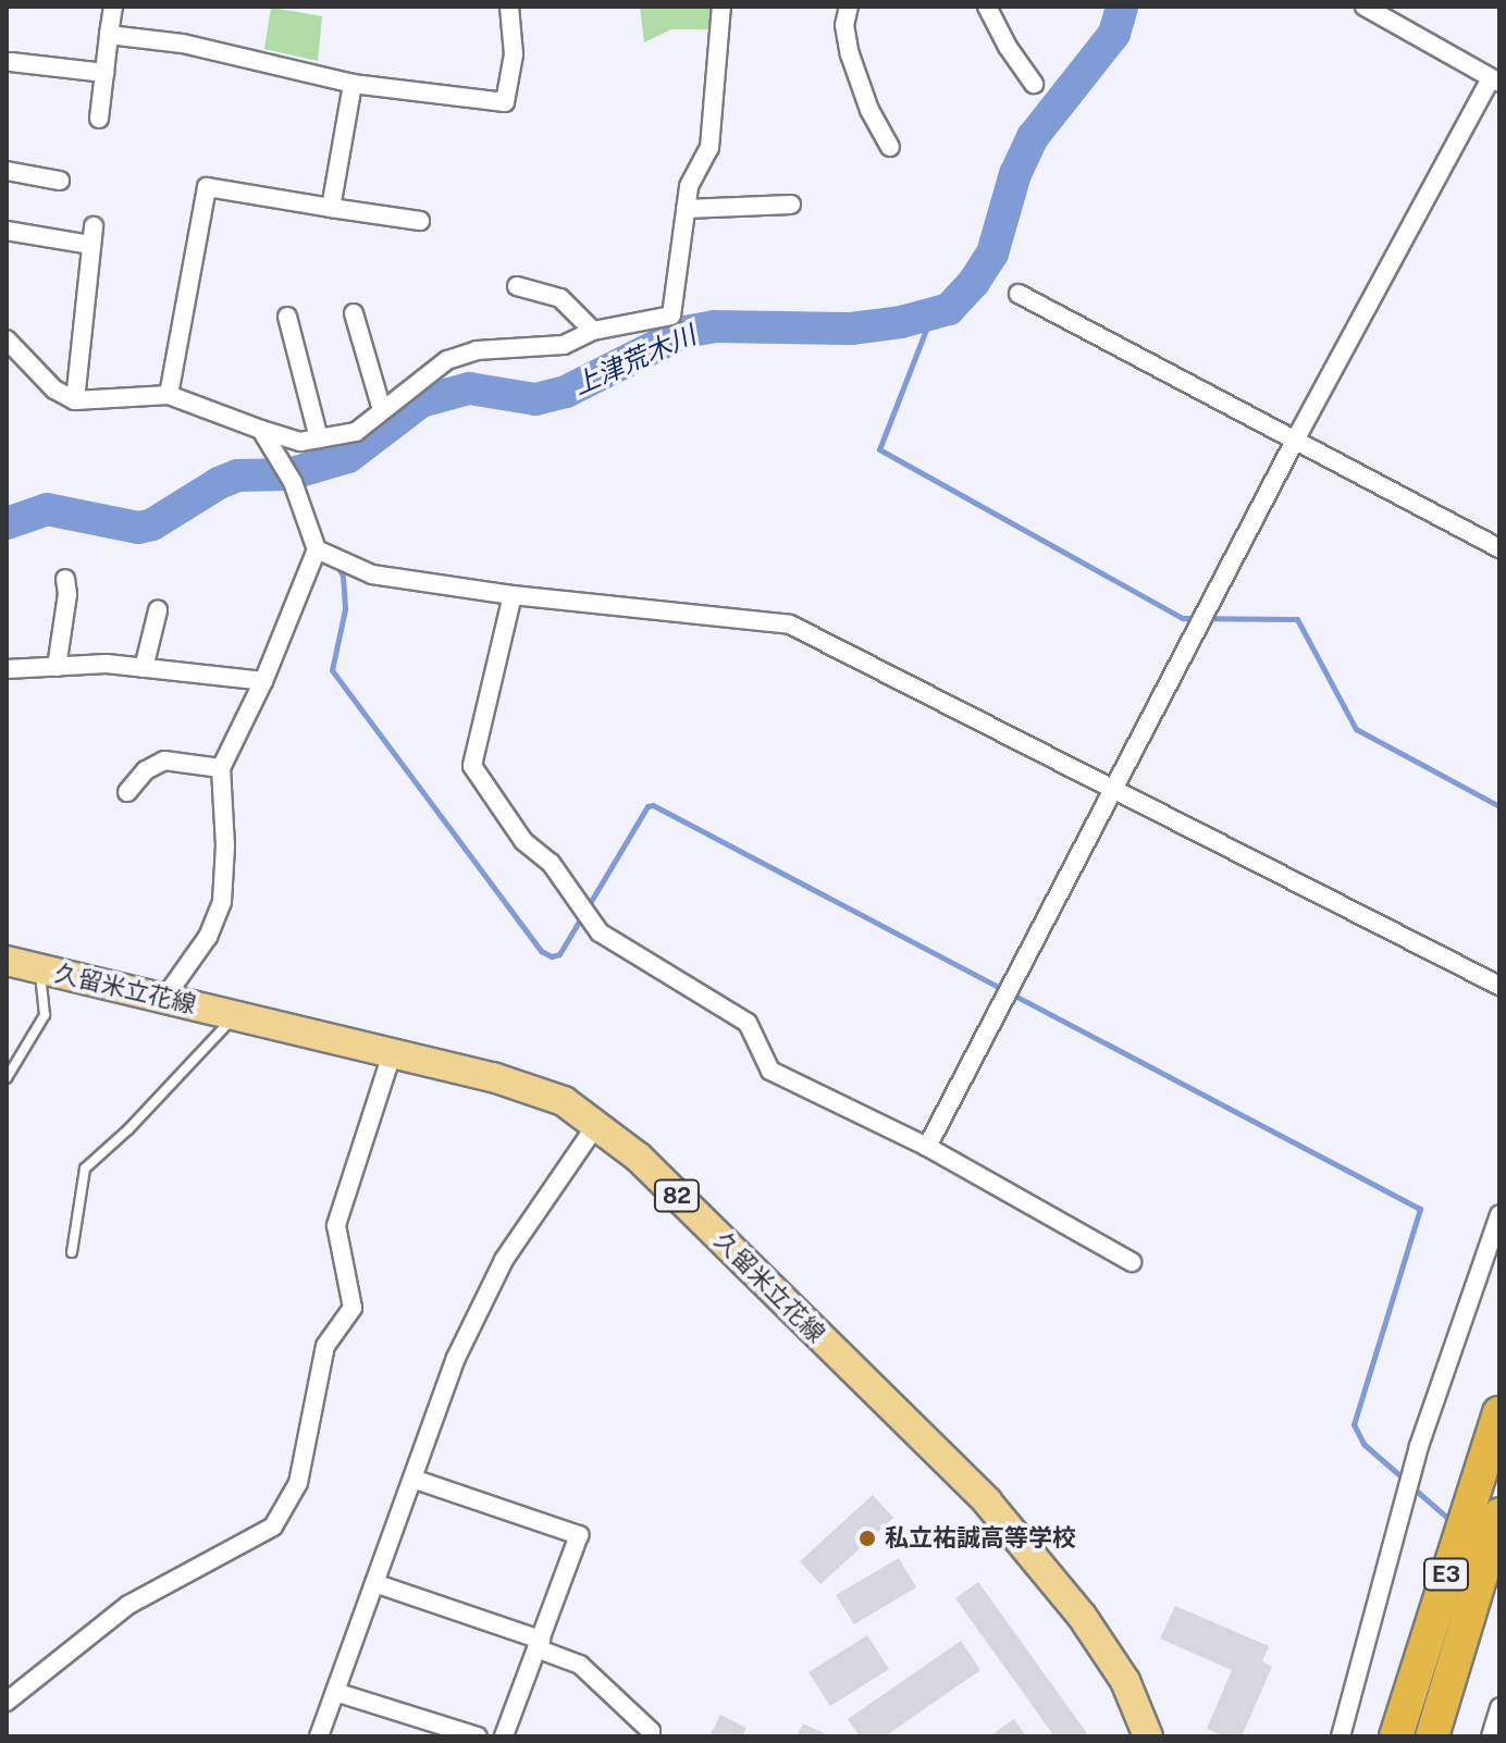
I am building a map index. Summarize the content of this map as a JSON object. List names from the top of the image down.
{
  "streets": {
    "highway": ["E3"],
    "main road": ["久留米立花線", "82"]
  },
  "water": ["上津荒木川"],
  "places": ["私立祐誠高等学校"]
}
